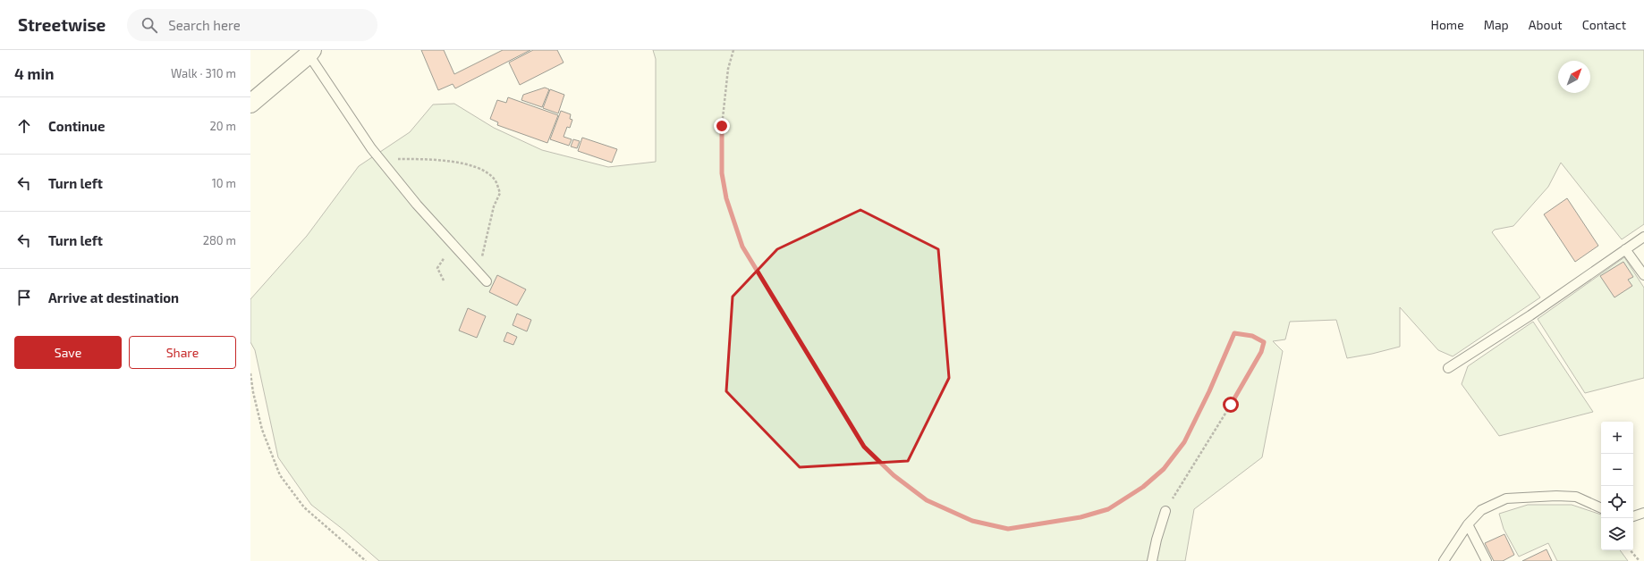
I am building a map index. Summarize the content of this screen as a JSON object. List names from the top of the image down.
{
  "north": "top right",
  "page": {
    "header": "Streetwise",
    "search": "Search here",
    "nav": [
      "Home",
      "Map",
      "About",
      "Contact"
    ],
    "heading": ["4 min", "Walk · 310 m"],
    "list": [
      ["Continue", "20 m"],
      ["Turn left", "10 m"],
      ["Turn left", "280 m"],
      "Arrive at destination"
    ],
    "buttons": ["Save", "Share"],
    "map_buttons": ["+", "−"]
  }
}
